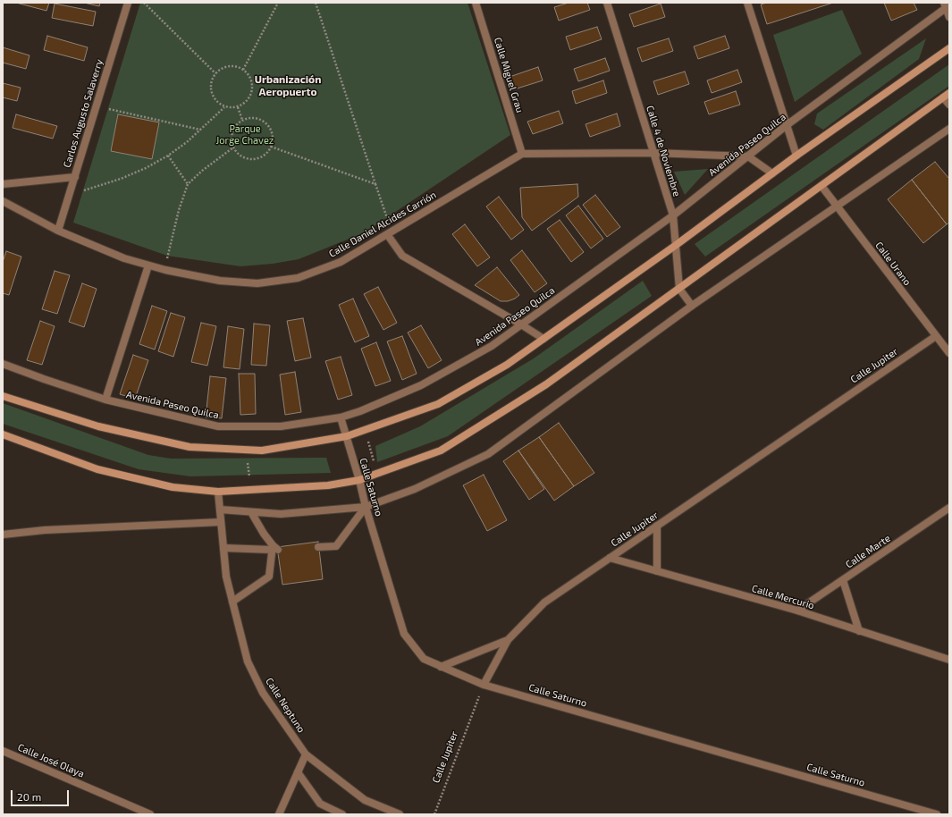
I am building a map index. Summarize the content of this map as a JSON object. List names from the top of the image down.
{
  "streets": {
    "street": [
      "Calle Miguel Grau",
      "Carlos Augusto Salaverry",
      "Avenida Paseo Quilca",
      "Calle 4 de Noviembre",
      "Calle Daniel Alcides Carrión",
      "Calle Urano",
      "Calle Jupiter",
      "Calle Saturno",
      "Calle Marte",
      "Calle Mercurio",
      "Calle Neptuno",
      "Calle José Olaya"
    ]
  },
  "crossings": [
    ["Calle Miguel Grau", "Calle Daniel Alcides Carrión"],
    ["Carlos Augusto Salaverry", "Calle Daniel Alcides Carrión"],
    ["Avenida Paseo Quilca", "Calle 4 de Noviembre"],
    ["Avenida Paseo Quilca", "Calle Saturno"],
    ["Calle Urano", "Calle Jupiter"],
    ["Calle Jupiter", "Calle Saturno"],
    ["Calle Jupiter", "Calle Mercurio"],
    ["Calle Marte", "Calle Mercurio"]
  ],
  "districts": ["Urbanización Aeropuerto"],
  "parks": ["Parque Jorge Chavez"],
  "scale_bar": "20 m"
}
